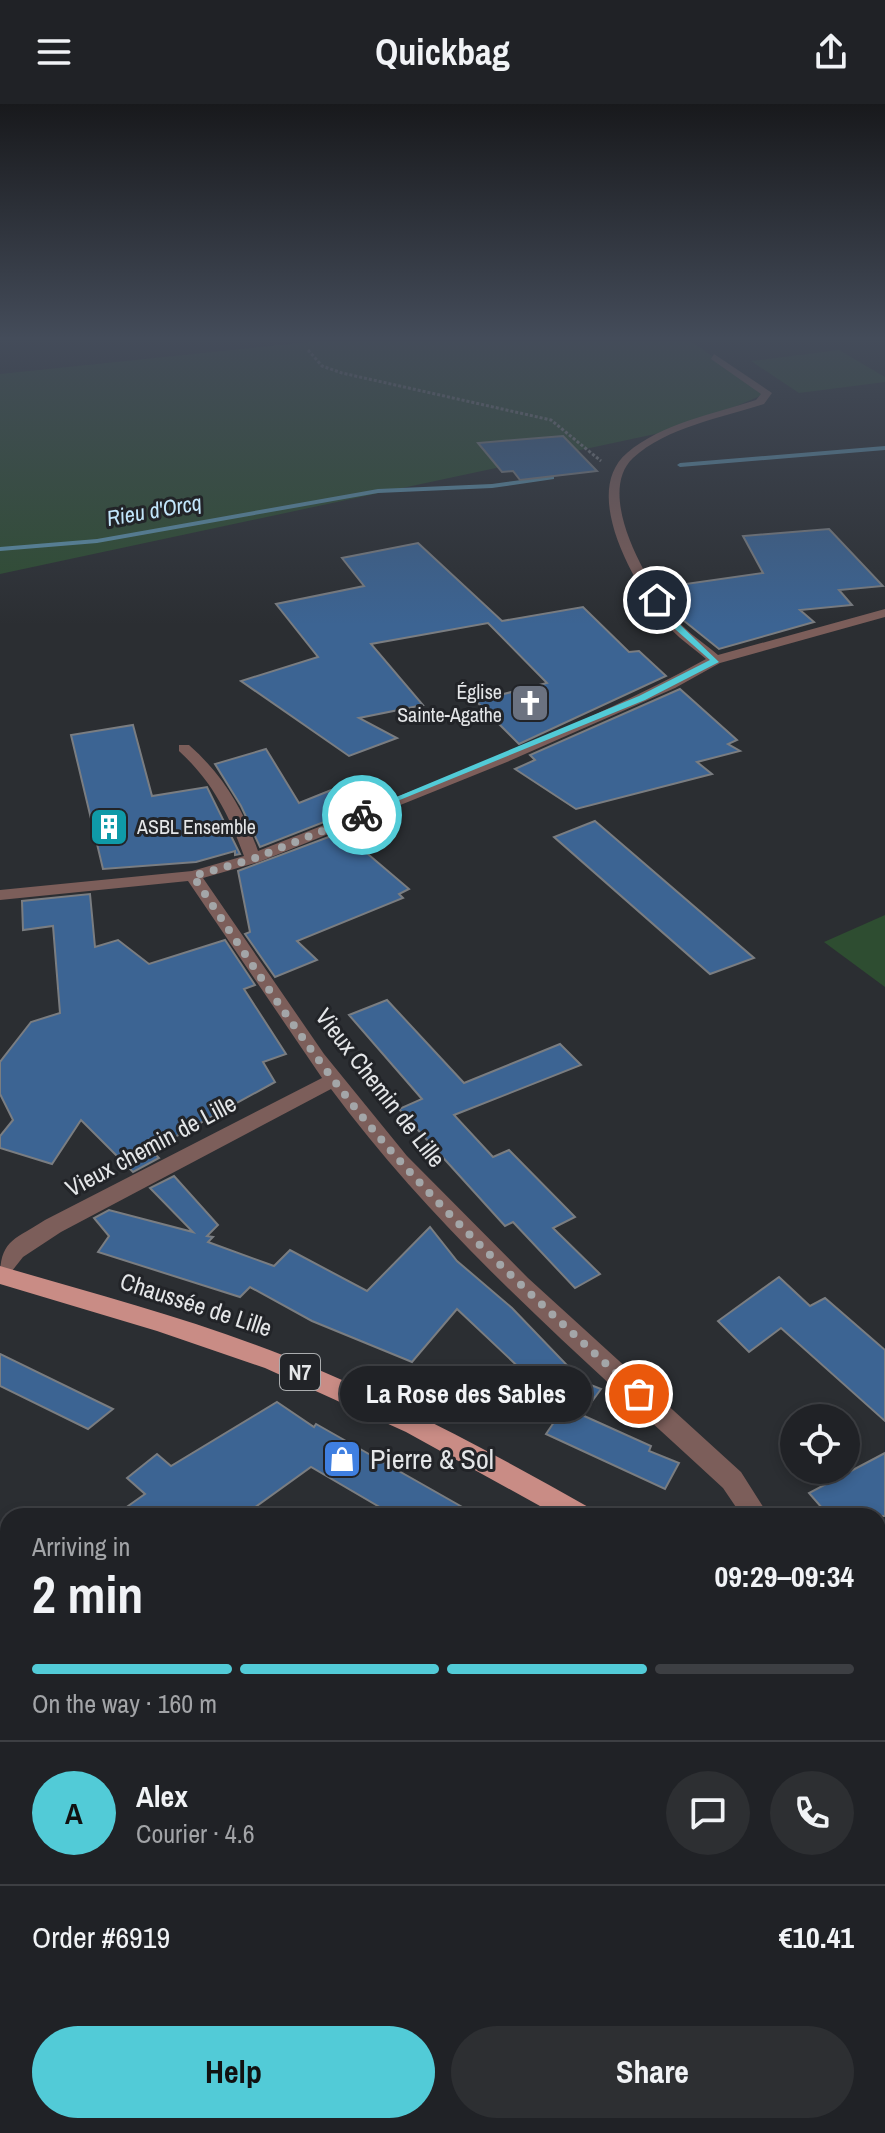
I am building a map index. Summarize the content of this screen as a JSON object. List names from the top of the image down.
{
  "streets": {
    "main road": ["Chaussée de Lille", "N7"],
    "street": ["Vieux Chemin de Lille", "Vieux chemin de Lille"]
  },
  "crossings": [
    ["Vieux Chemin de Lille", "Vieux chemin de Lille"],
    ["Vieux chemin de Lille", "Chaussée de Lille"]
  ],
  "water": ["Rieu d'Orcq"],
  "places": {
    "church": ["Église Sainte-Agathe"],
    "building": ["ASBL Ensemble"],
    "other": ["La Rose des Sables"],
    "shop": ["Pierre & Sol"]
  },
  "page": {
    "header": "Quickbag",
    "bubble": "La Rose des Sables",
    "heading": ["2 min", "Arriving in", "09:29–09:34"],
    "panel": [
      "Alex",
      "Courier · 4.6",
      "Order #6919",
      "€10.41"
    ],
    "bar": "On the way · 160 m",
    "round": "A",
    "buttons": ["Help", "Share"]
  }
}
